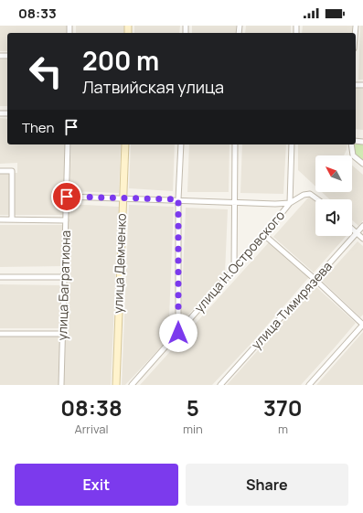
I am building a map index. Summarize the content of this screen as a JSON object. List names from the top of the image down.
{
  "streets": {
    "street": [
      "улица Н.Островского",
      "улица Демченко",
      "улица Багратиона",
      "улица Тимирязева"
    ]
  },
  "north": "top left",
  "page": {
    "status": "08:33",
    "turn": ["200 m", "Латвийская улица"],
    "then": "Then",
    "eta": [
      "08:38",
      "Arrival",
      "5",
      "min",
      "370",
      "m"
    ],
    "buttons": ["Exit", "Share"]
  }
}
